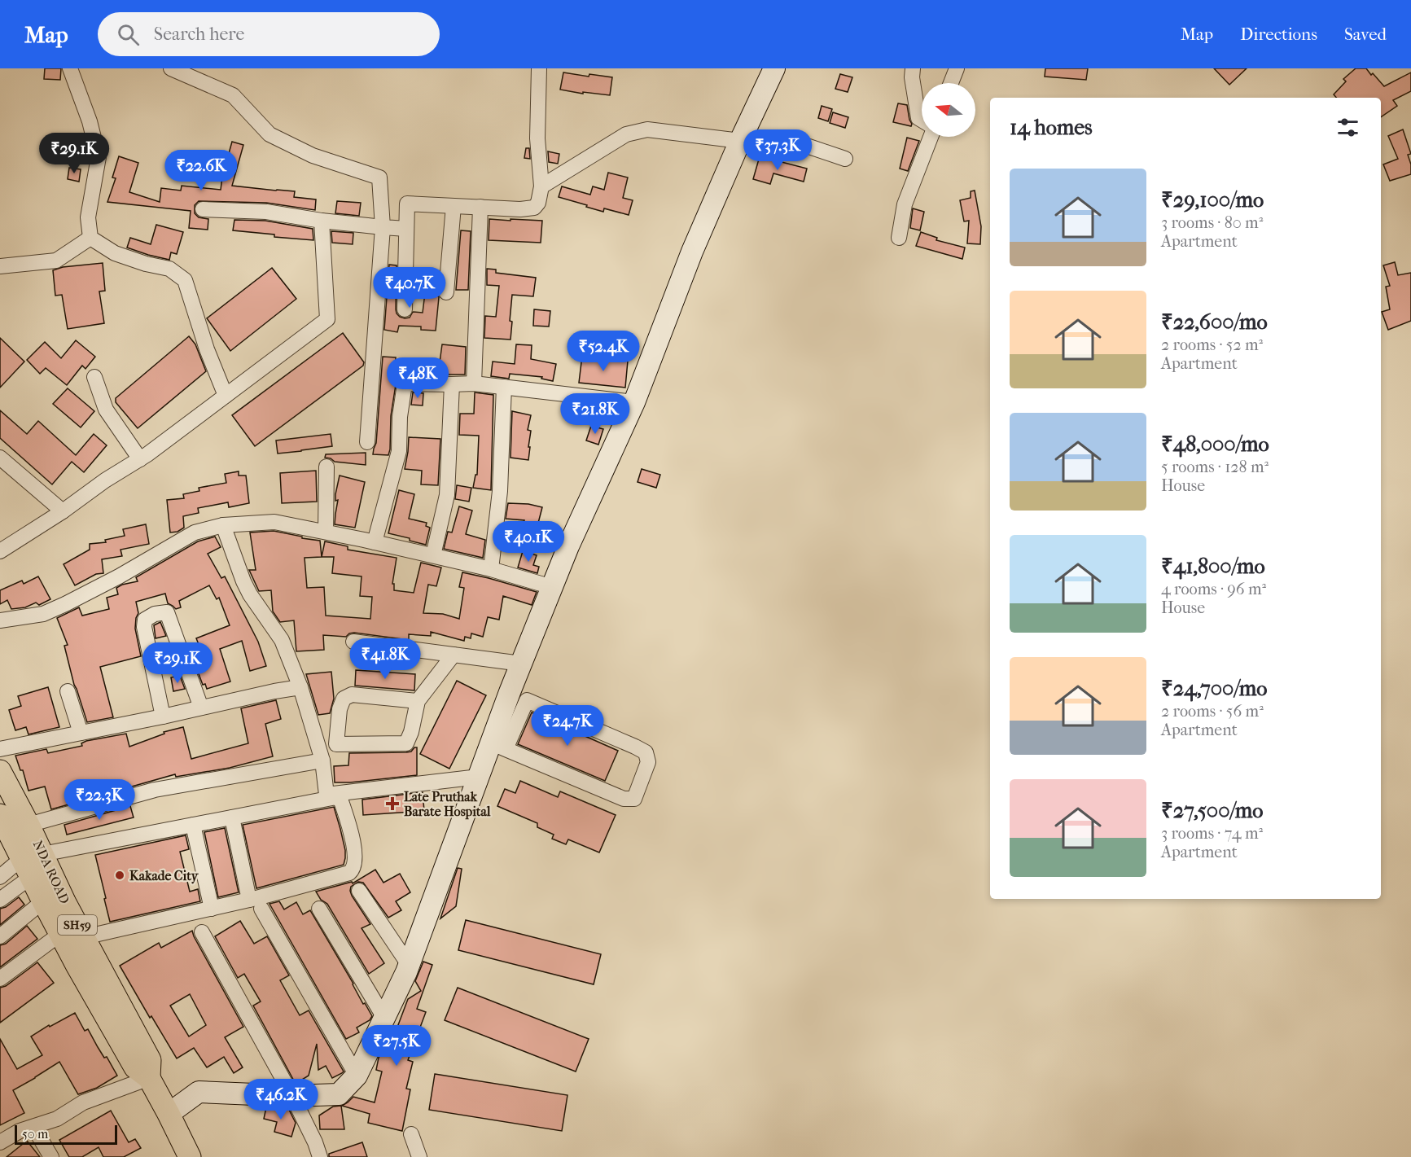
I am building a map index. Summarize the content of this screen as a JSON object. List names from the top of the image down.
{
  "streets": {
    "main road": ["NDA ROAD", "SH59"]
  },
  "places": {
    "health": ["Late Pruthak Barate Hospital"],
    "other": ["Kakade City"]
  },
  "scale_bar": "50 m",
  "north": "left",
  "page": {
    "header": "Map",
    "search": "Search here",
    "nav": ["Map", "Directions", "Saved"],
    "heading": "14 homes",
    "price": [
      "₹37.3K",
      "₹29.1K",
      "₹22.6K",
      "₹40.7K",
      "₹52.4K",
      "₹48K",
      "₹21.8K",
      "₹40.1K",
      "₹41.8K",
      "₹29.1K",
      "₹24.7K",
      "₹22.3K",
      "₹27.5K",
      "₹46.2K"
    ],
    "list": [
      {
        "name": "₹29,100/mo",
        "note": "3 rooms · 80 m² · Apartment"
      },
      {
        "name": "₹22,600/mo",
        "note": "2 rooms · 52 m² · Apartment"
      },
      {
        "name": "₹48,000/mo",
        "note": "5 rooms · 128 m² · House"
      },
      {
        "name": "₹41,800/mo",
        "note": "4 rooms · 96 m² · House"
      },
      {
        "name": "₹24,700/mo",
        "note": "2 rooms · 56 m² · Apartment"
      },
      {
        "name": "₹27,500/mo",
        "note": "3 rooms · 74 m² · Apartment"
      }
    ],
    "scale": "50 m"
  }
}
